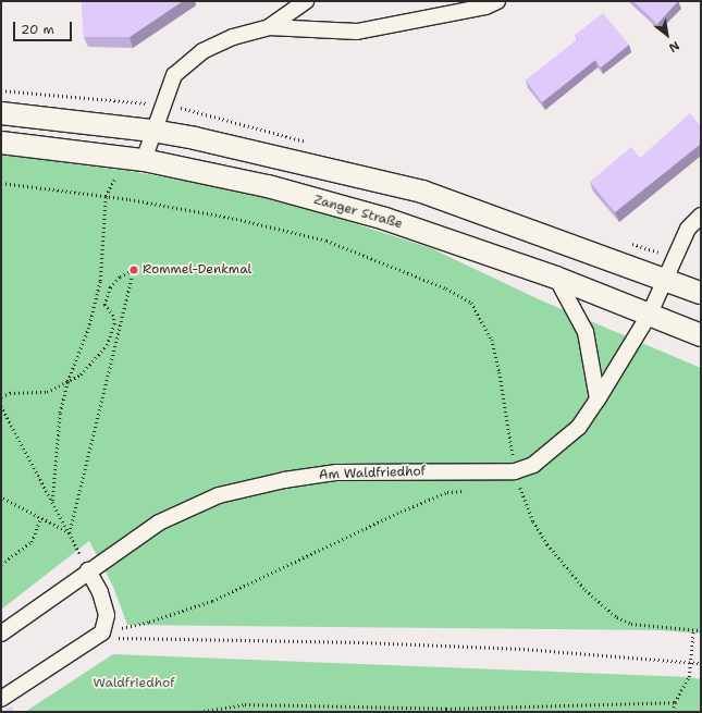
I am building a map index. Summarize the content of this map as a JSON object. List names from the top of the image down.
{
  "streets": {
    "street": ["Zanger Straße", "Am Waldfriedhof"]
  },
  "crossings": [
    ["Zanger Straße", "Am Waldfriedhof"]
  ],
  "parks": ["Waldfriedhof"],
  "places": ["Rommel-Denkmal"],
  "scale_bar": "20 m",
  "north": "bottom right"
}
